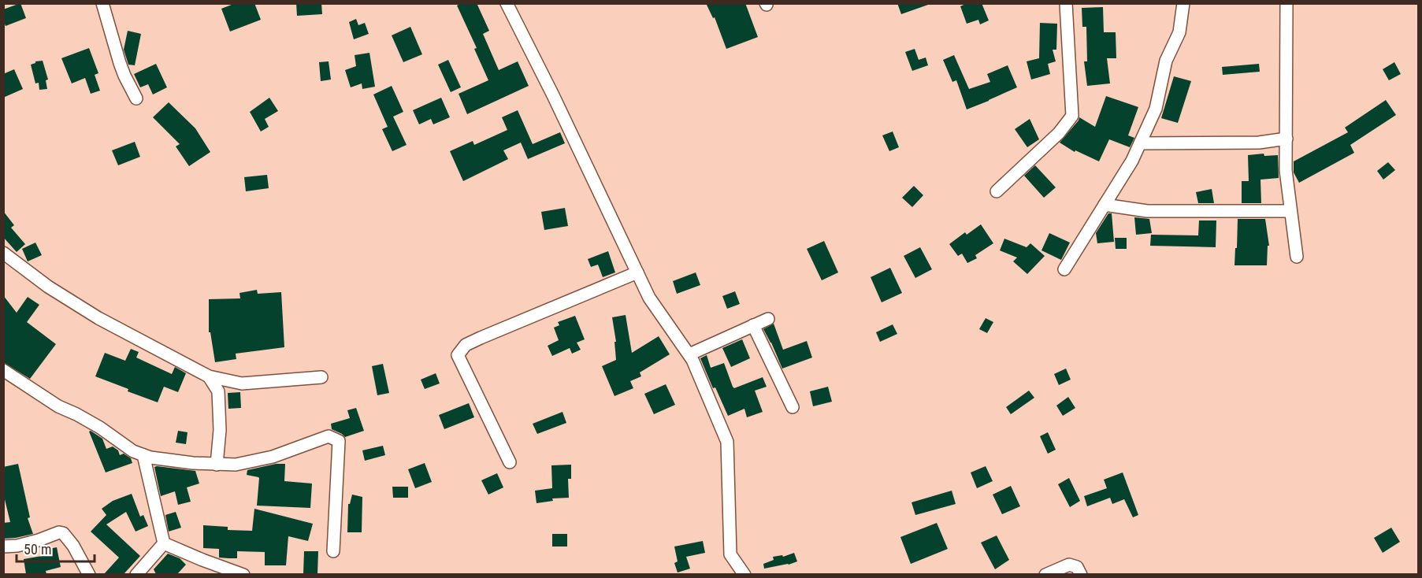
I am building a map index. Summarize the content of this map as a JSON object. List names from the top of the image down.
{
  "scale_bar": "50 m"
}
